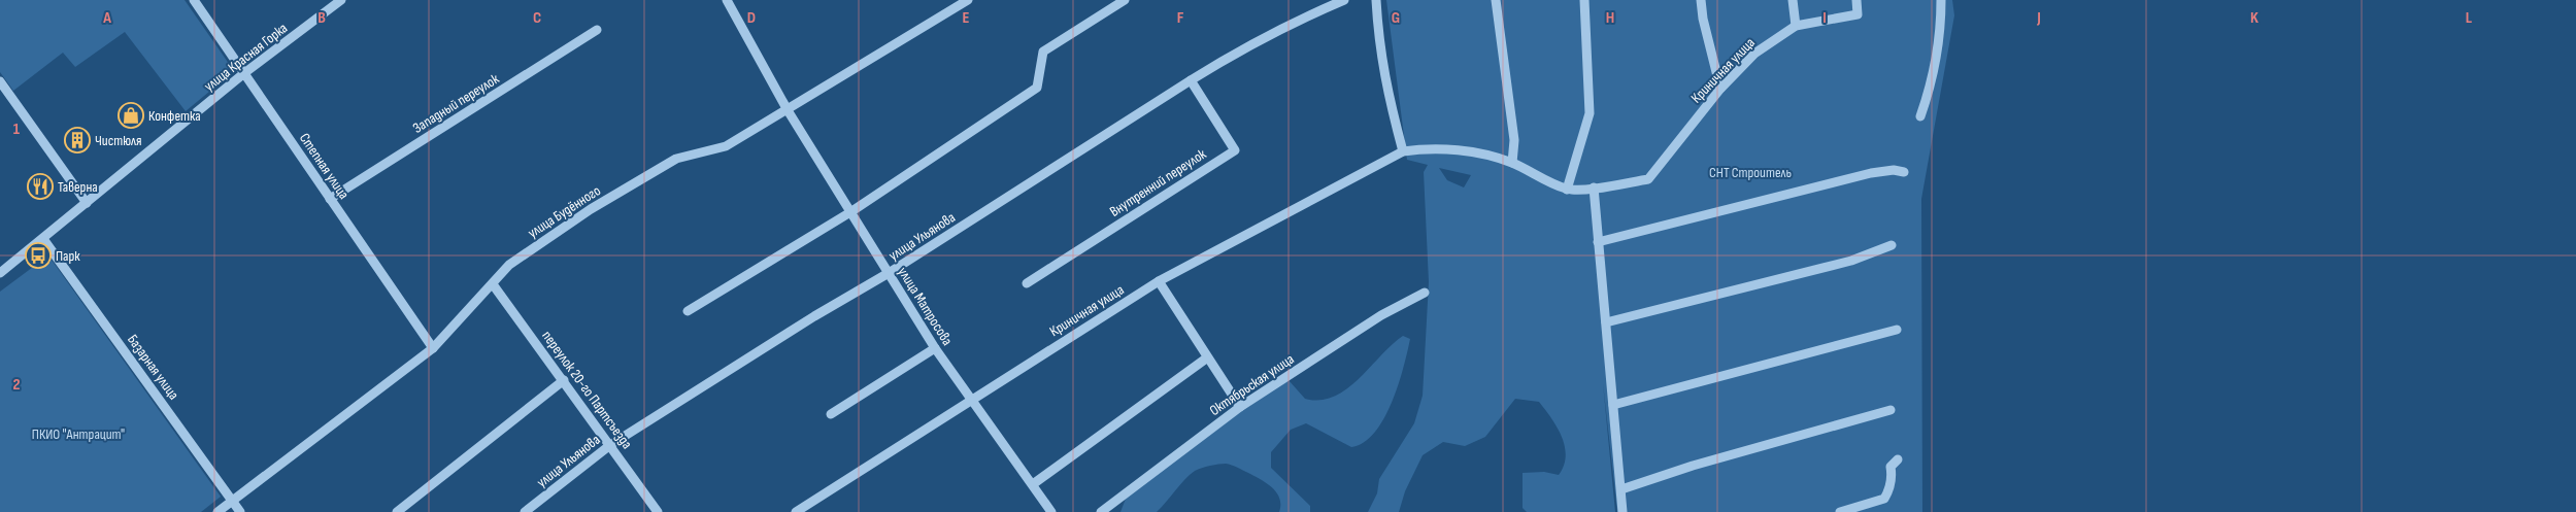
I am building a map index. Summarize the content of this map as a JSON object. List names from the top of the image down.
{
  "streets": {
    "street": [
      "улица Красная Горка",
      "Криничная улица",
      "Западный переулок",
      "Степная улица",
      "Внутренний переулок",
      "улица Будённого",
      "улица Ульянова",
      "улица Матросова",
      "Базарная улица",
      "Октябрьская улица",
      "переулок 20-го Партсъезда"
    ]
  },
  "crossings": [
    ["улица Красная Горка", "Степная улица"],
    ["улица Красная Горка", "Базарная улица"],
    ["Криничная улица", "улица Матросова"],
    ["Западный переулок", "Степная улица"],
    ["Степная улица", "улица Будённого"],
    ["Внутренний переулок", "улица Ульянова"],
    ["улица Будённого", "улица Матросова"],
    ["улица Будённого", "Базарная улица"],
    ["улица Будённого", "переулок 20-го Партсъезда"],
    ["улица Ульянова", "улица Матросова"],
    ["улица Ульянова", "переулок 20-го Партсъезда"]
  ],
  "parks": ["СНТ Строитель", "ПКИО \"Антрацит\""],
  "places": {
    "shop": ["Конфетка"],
    "building": ["Чистюля"],
    "restaurant": ["Таверна"],
    "bus stop": ["Парк"]
  },
  "grid": {
    "columns": [
      "A",
      "B",
      "C",
      "D",
      "E",
      "F",
      "G",
      "H",
      "I",
      "J",
      "K",
      "L"
    ],
    "rows": ["1", "2"]
  }
}
